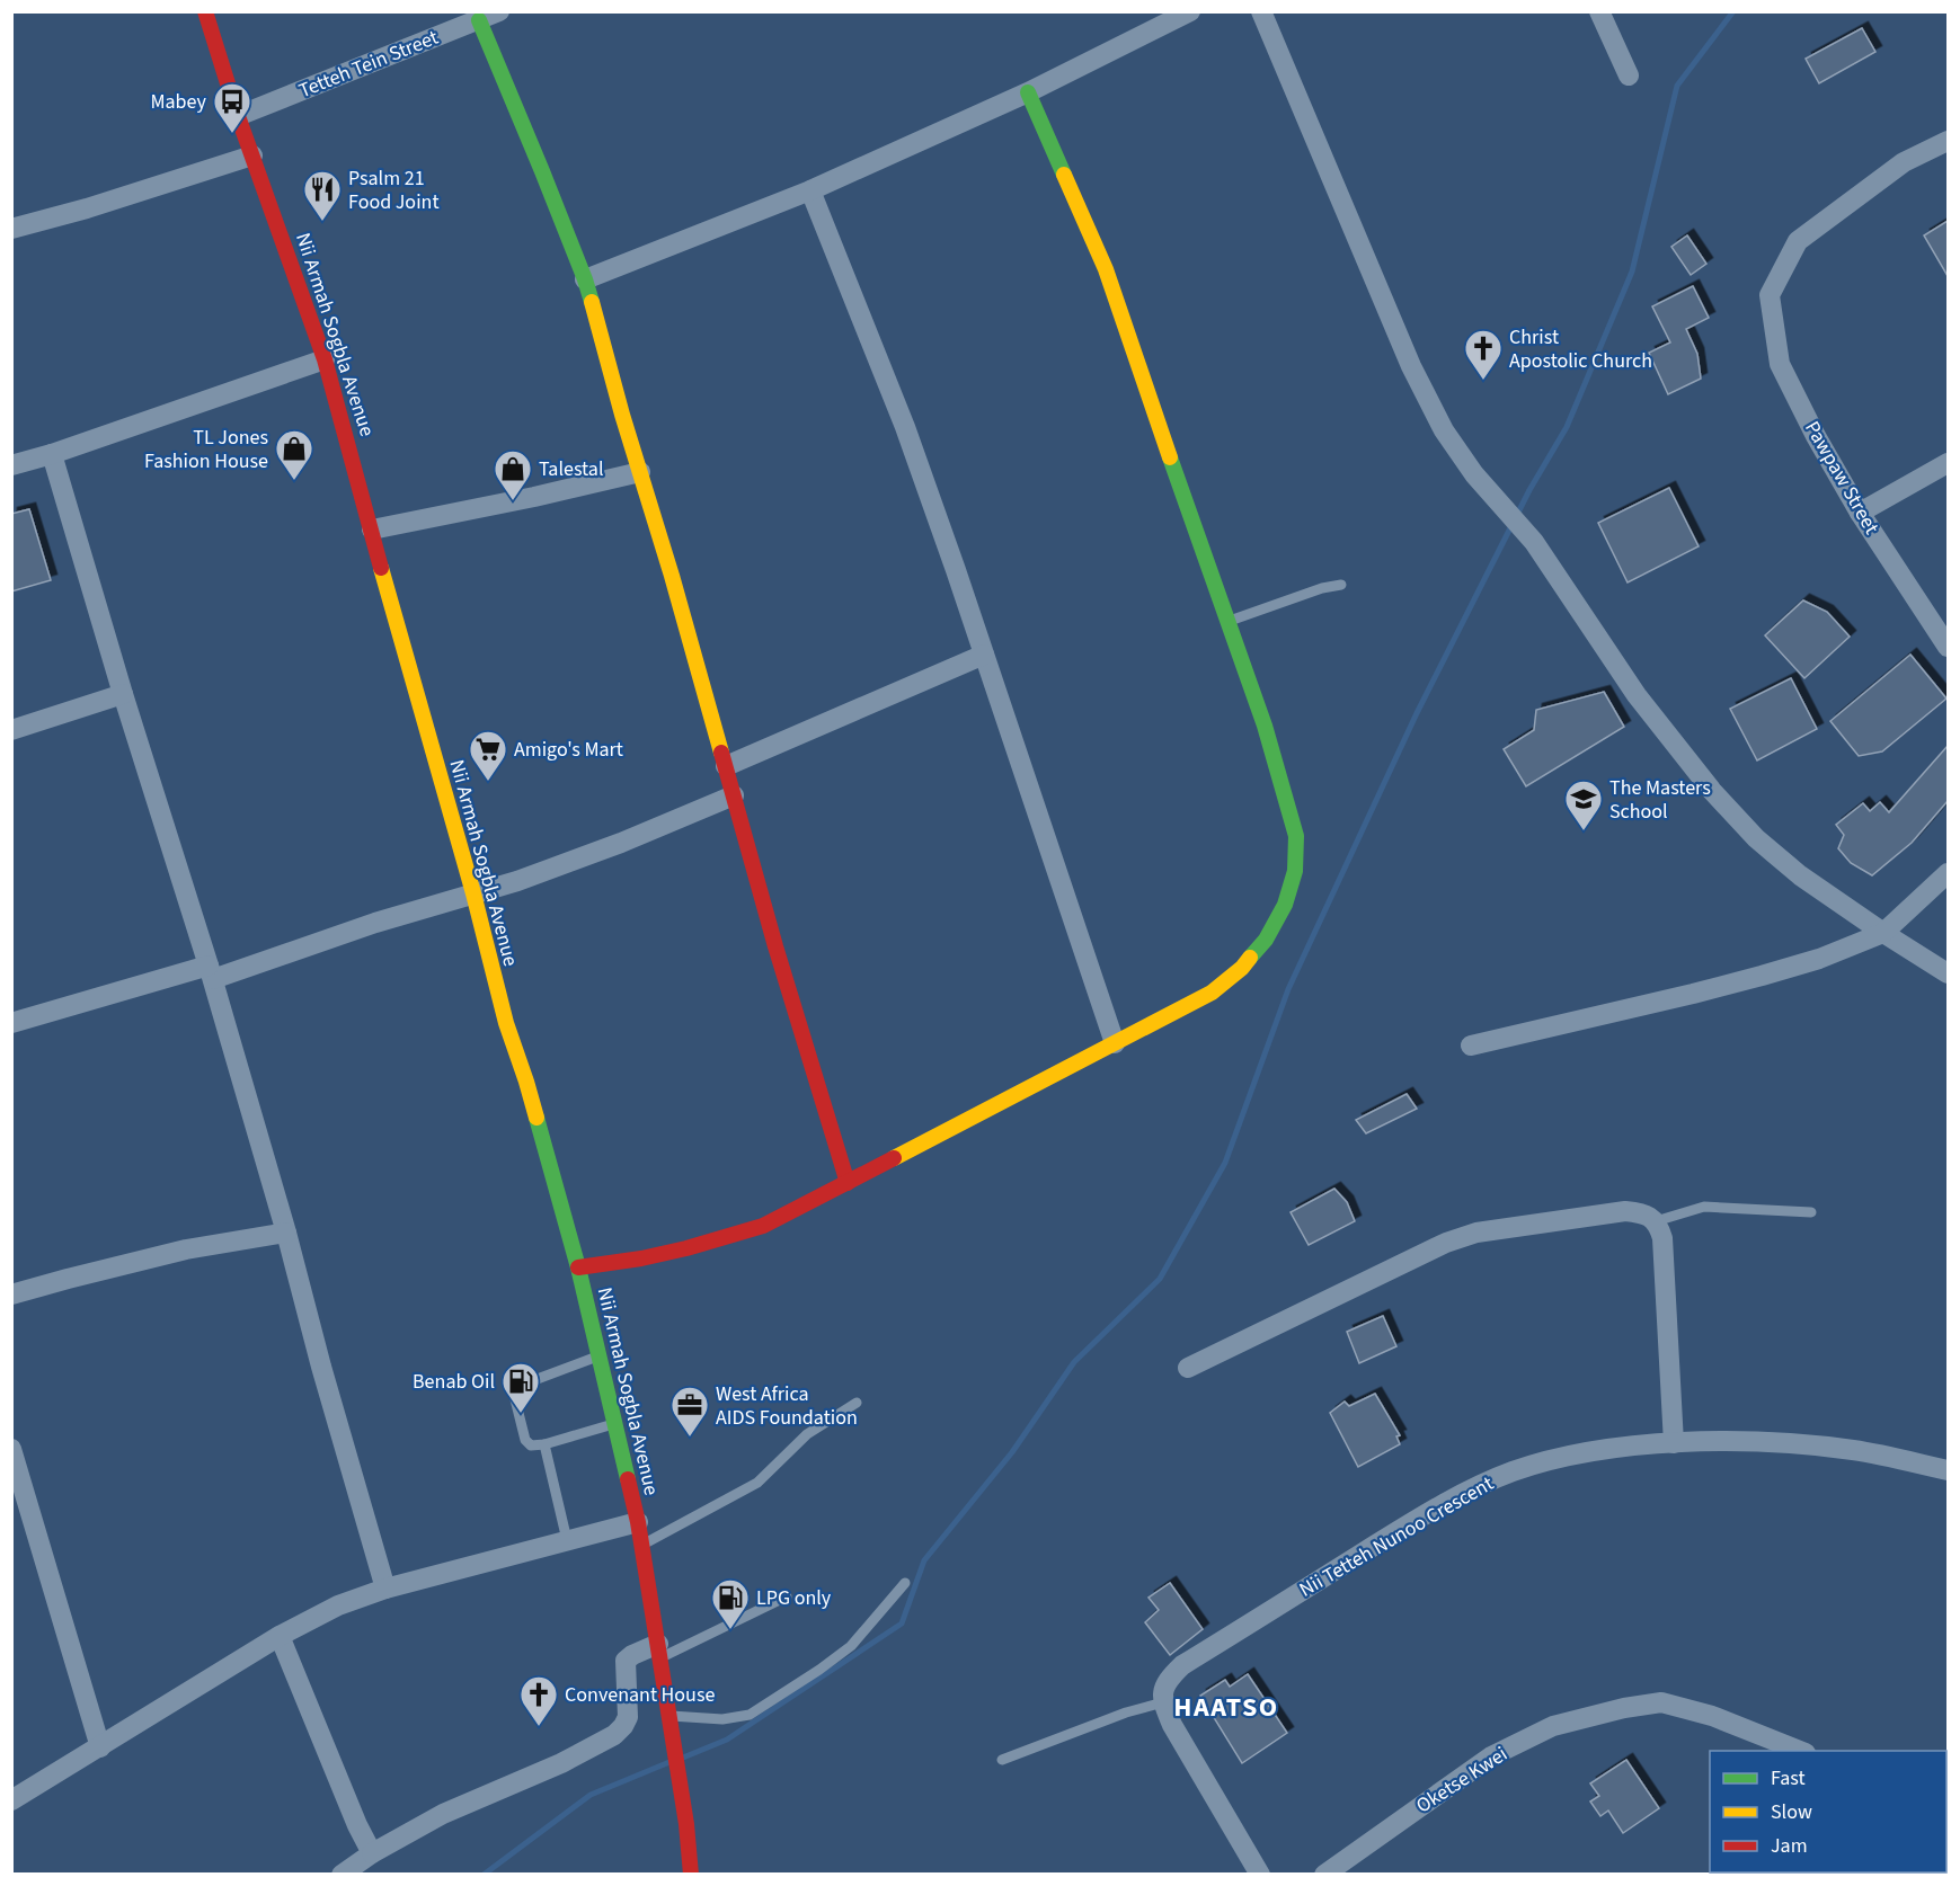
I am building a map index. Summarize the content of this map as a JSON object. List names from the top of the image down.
{
  "streets": {
    "street": [
      "Tetteh Tein Street",
      "Nii Armah Sogbla Avenue",
      "Pawpaw Street",
      "Nii Tetteh Nunoo Crescent",
      "Oketse Kwei"
    ]
  },
  "crossings": [
    ["Tetteh Tein Street", "Nii Armah Sogbla Avenue"]
  ],
  "districts": ["HAATSO"],
  "places": {
    "bus stop": ["Mabey"],
    "restaurant": ["Psalm 21 Food Joint"],
    "church": ["Christ Apostolic Church", "Convenant House"],
    "shop": ["TL Jones Fashion House", "Talestal"],
    "supermarket": ["Amigo's Mart"],
    "school or university": ["The Masters School"],
    "fuel station": ["Benab Oil", "LPG only"],
    "office": ["West Africa AIDS Foundation"]
  },
  "legend": ["Fast", "Slow", "Jam"]
}
